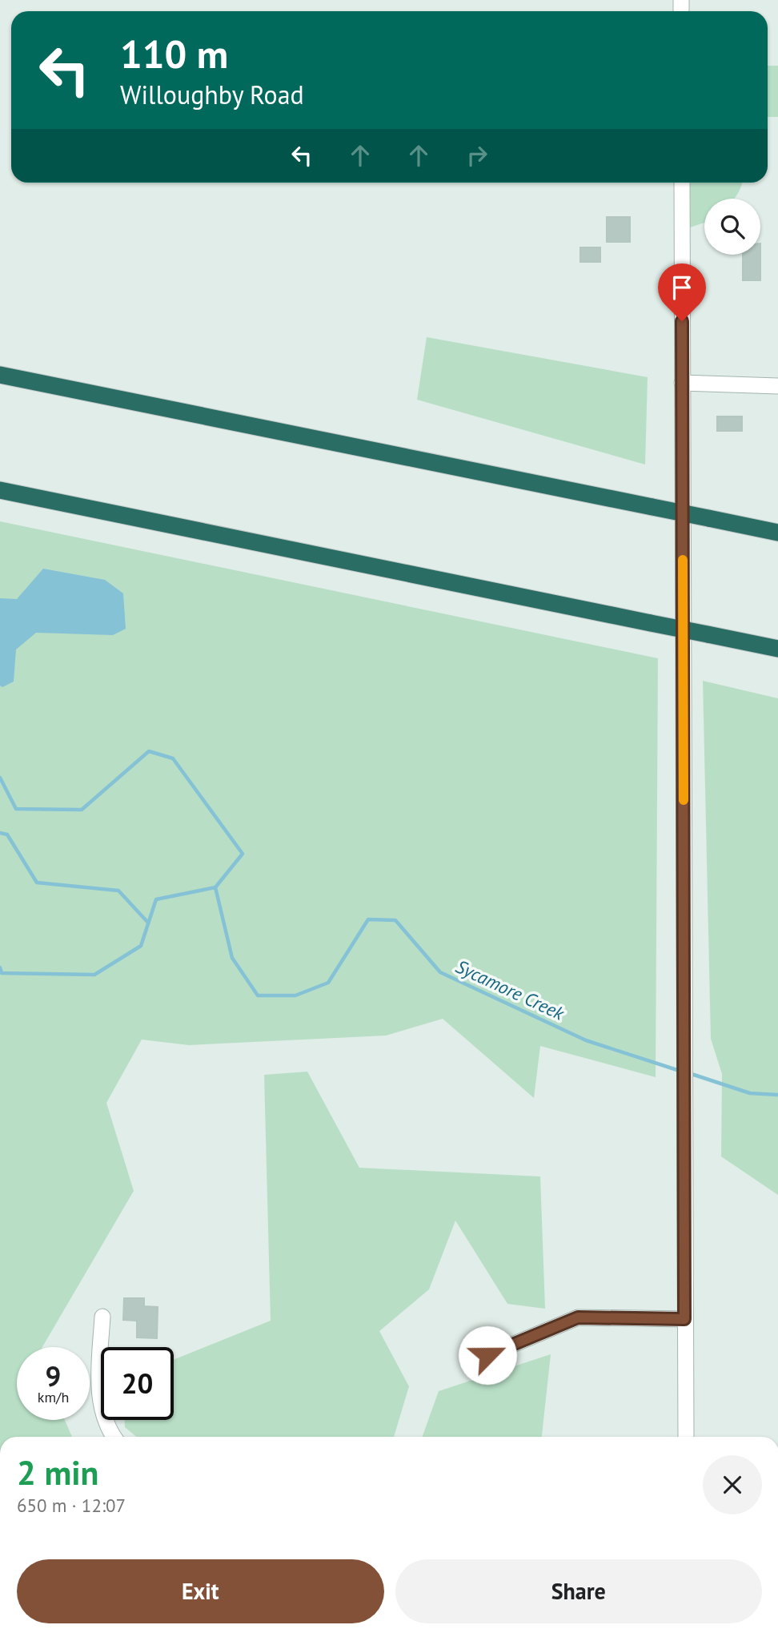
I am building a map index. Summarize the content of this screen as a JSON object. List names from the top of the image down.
{
  "water": ["Sycamore Creek"],
  "page": {
    "turn": ["110 m", "Willoughby Road"],
    "speed": "9 km/h",
    "limit": "20",
    "heading": ["2 min", "650 m · 12:07"],
    "buttons": ["Exit", "Share"]
  }
}
